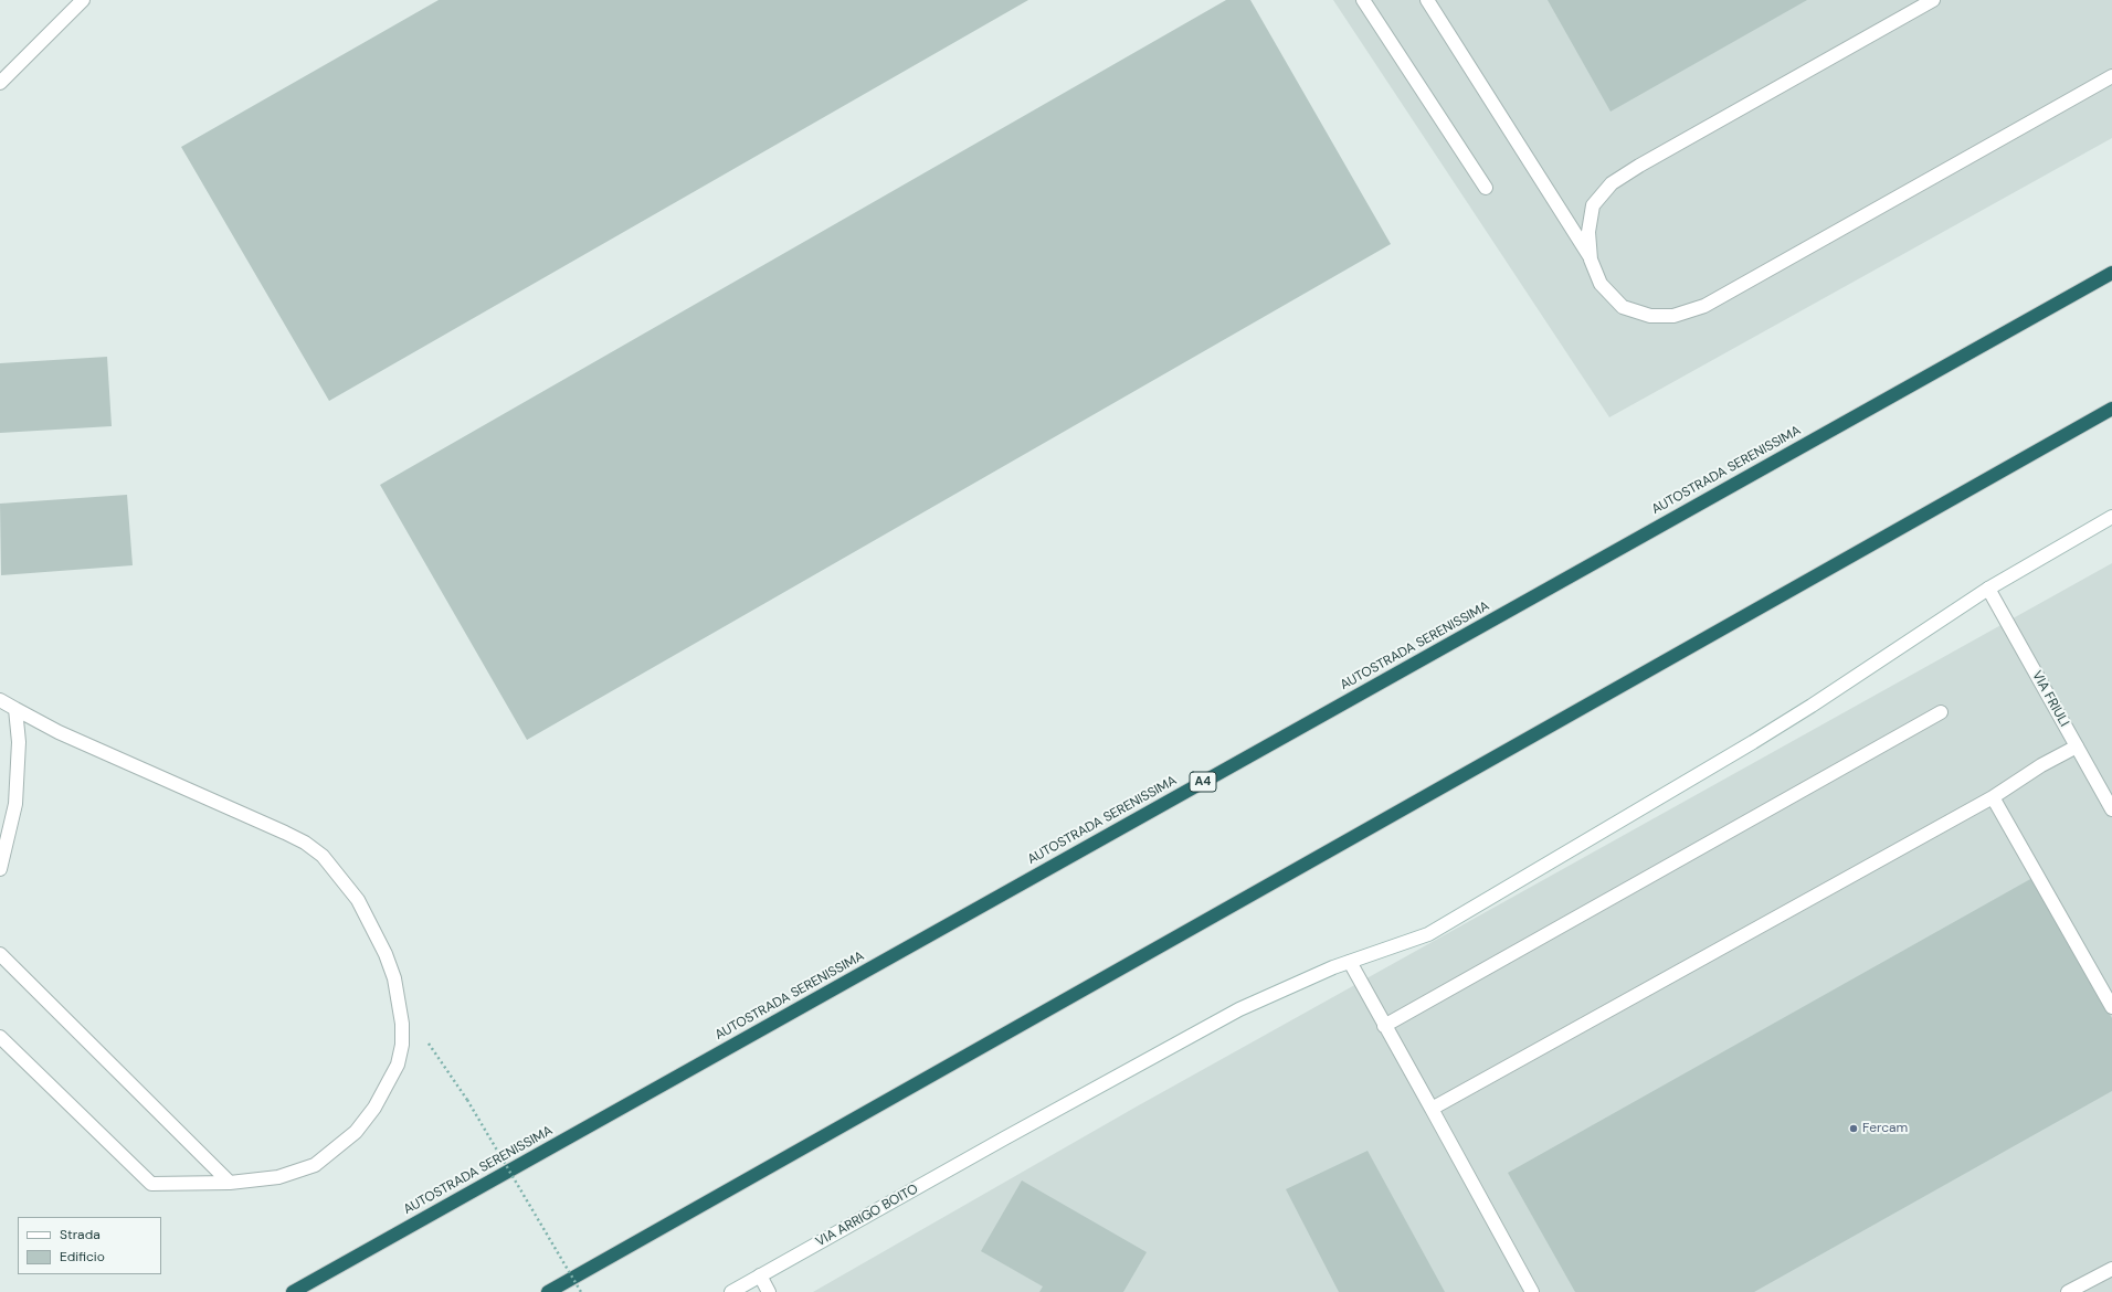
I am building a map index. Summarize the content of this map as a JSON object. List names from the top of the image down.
{
  "streets": {
    "highway": ["AUTOSTRADA SERENISSIMA", "A4"],
    "street": ["VIA FRIULI", "VIA ARRIGO BOITO"]
  },
  "crossings": [
    ["VIA FRIULI", "VIA ARRIGO BOITO"]
  ],
  "places": ["Fercam"],
  "legend": ["Strada", "Edificio"]
}
